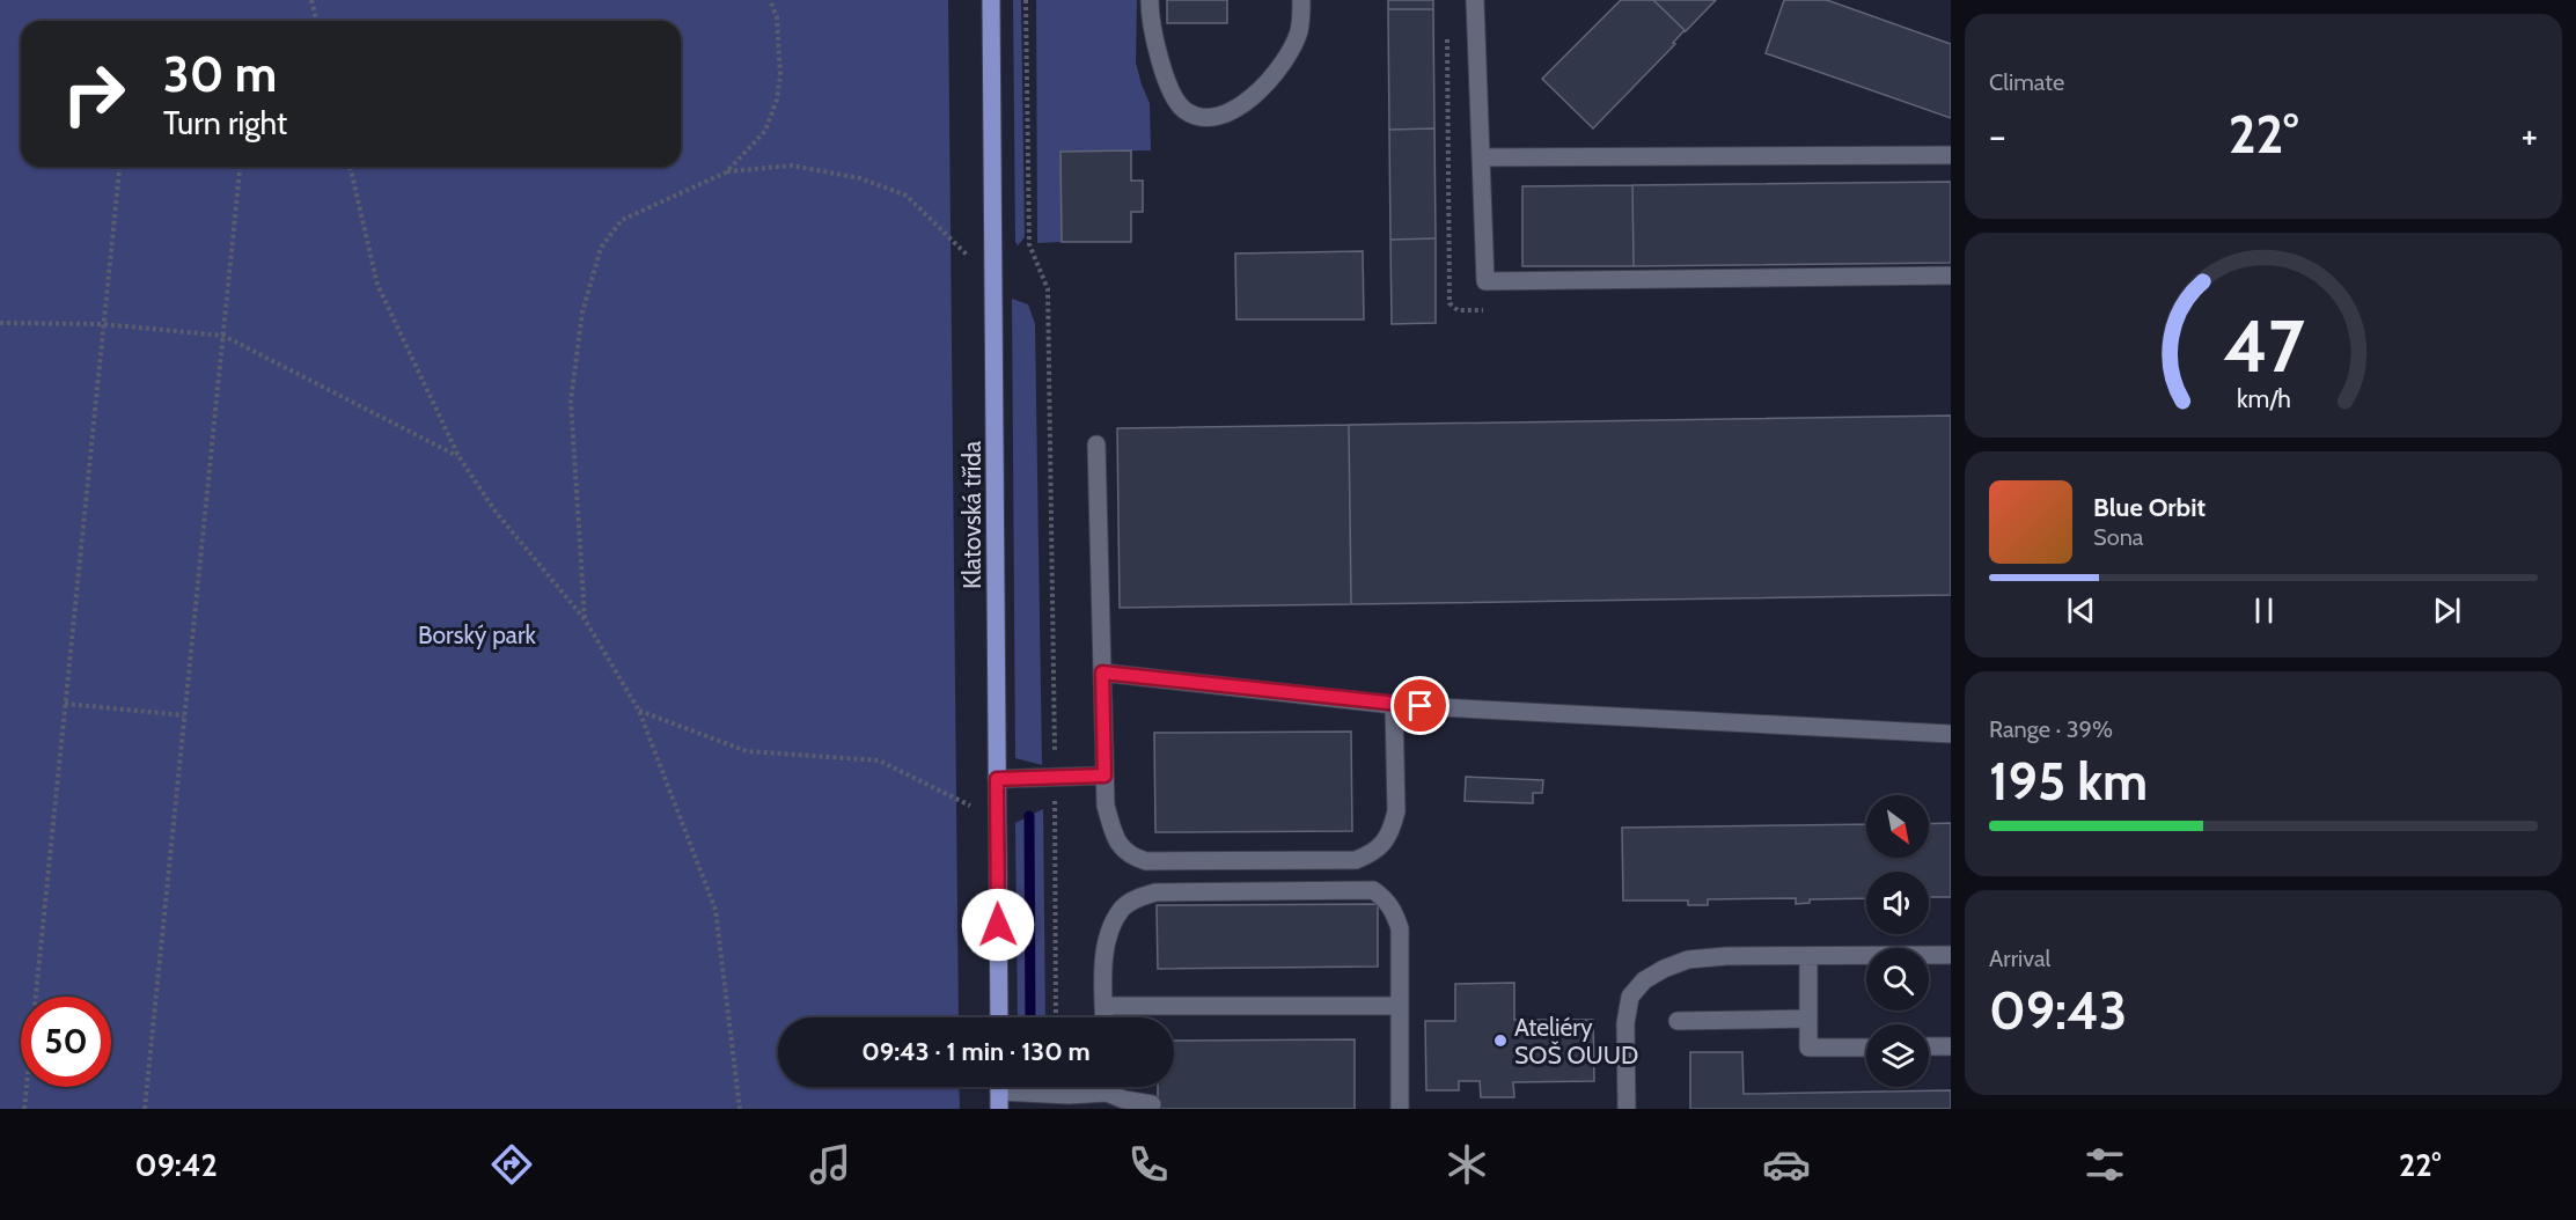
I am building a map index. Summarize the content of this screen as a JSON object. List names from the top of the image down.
{
  "streets": {
    "main road": ["Klatovská třída"]
  },
  "parks": ["Borský park"],
  "places": ["Ateliéry SOŠ OUUD"],
  "north": "bottom right",
  "page": {
    "tile": [
      "Climate",
      ["Range · 39%", "195 km"],
      ["Arrival", "09:43"]
    ],
    "turn": ["30 m", "Turn right"],
    "heat": ["−", "22°", "+"],
    "song": ["Blue Orbit", "Sona"],
    "limit": "50",
    "trip": "09:43 · 1 min · 130 m",
    "tabs": ["09:42", "22°"],
    "gauge": ["47", "km/h"]
  }
}
